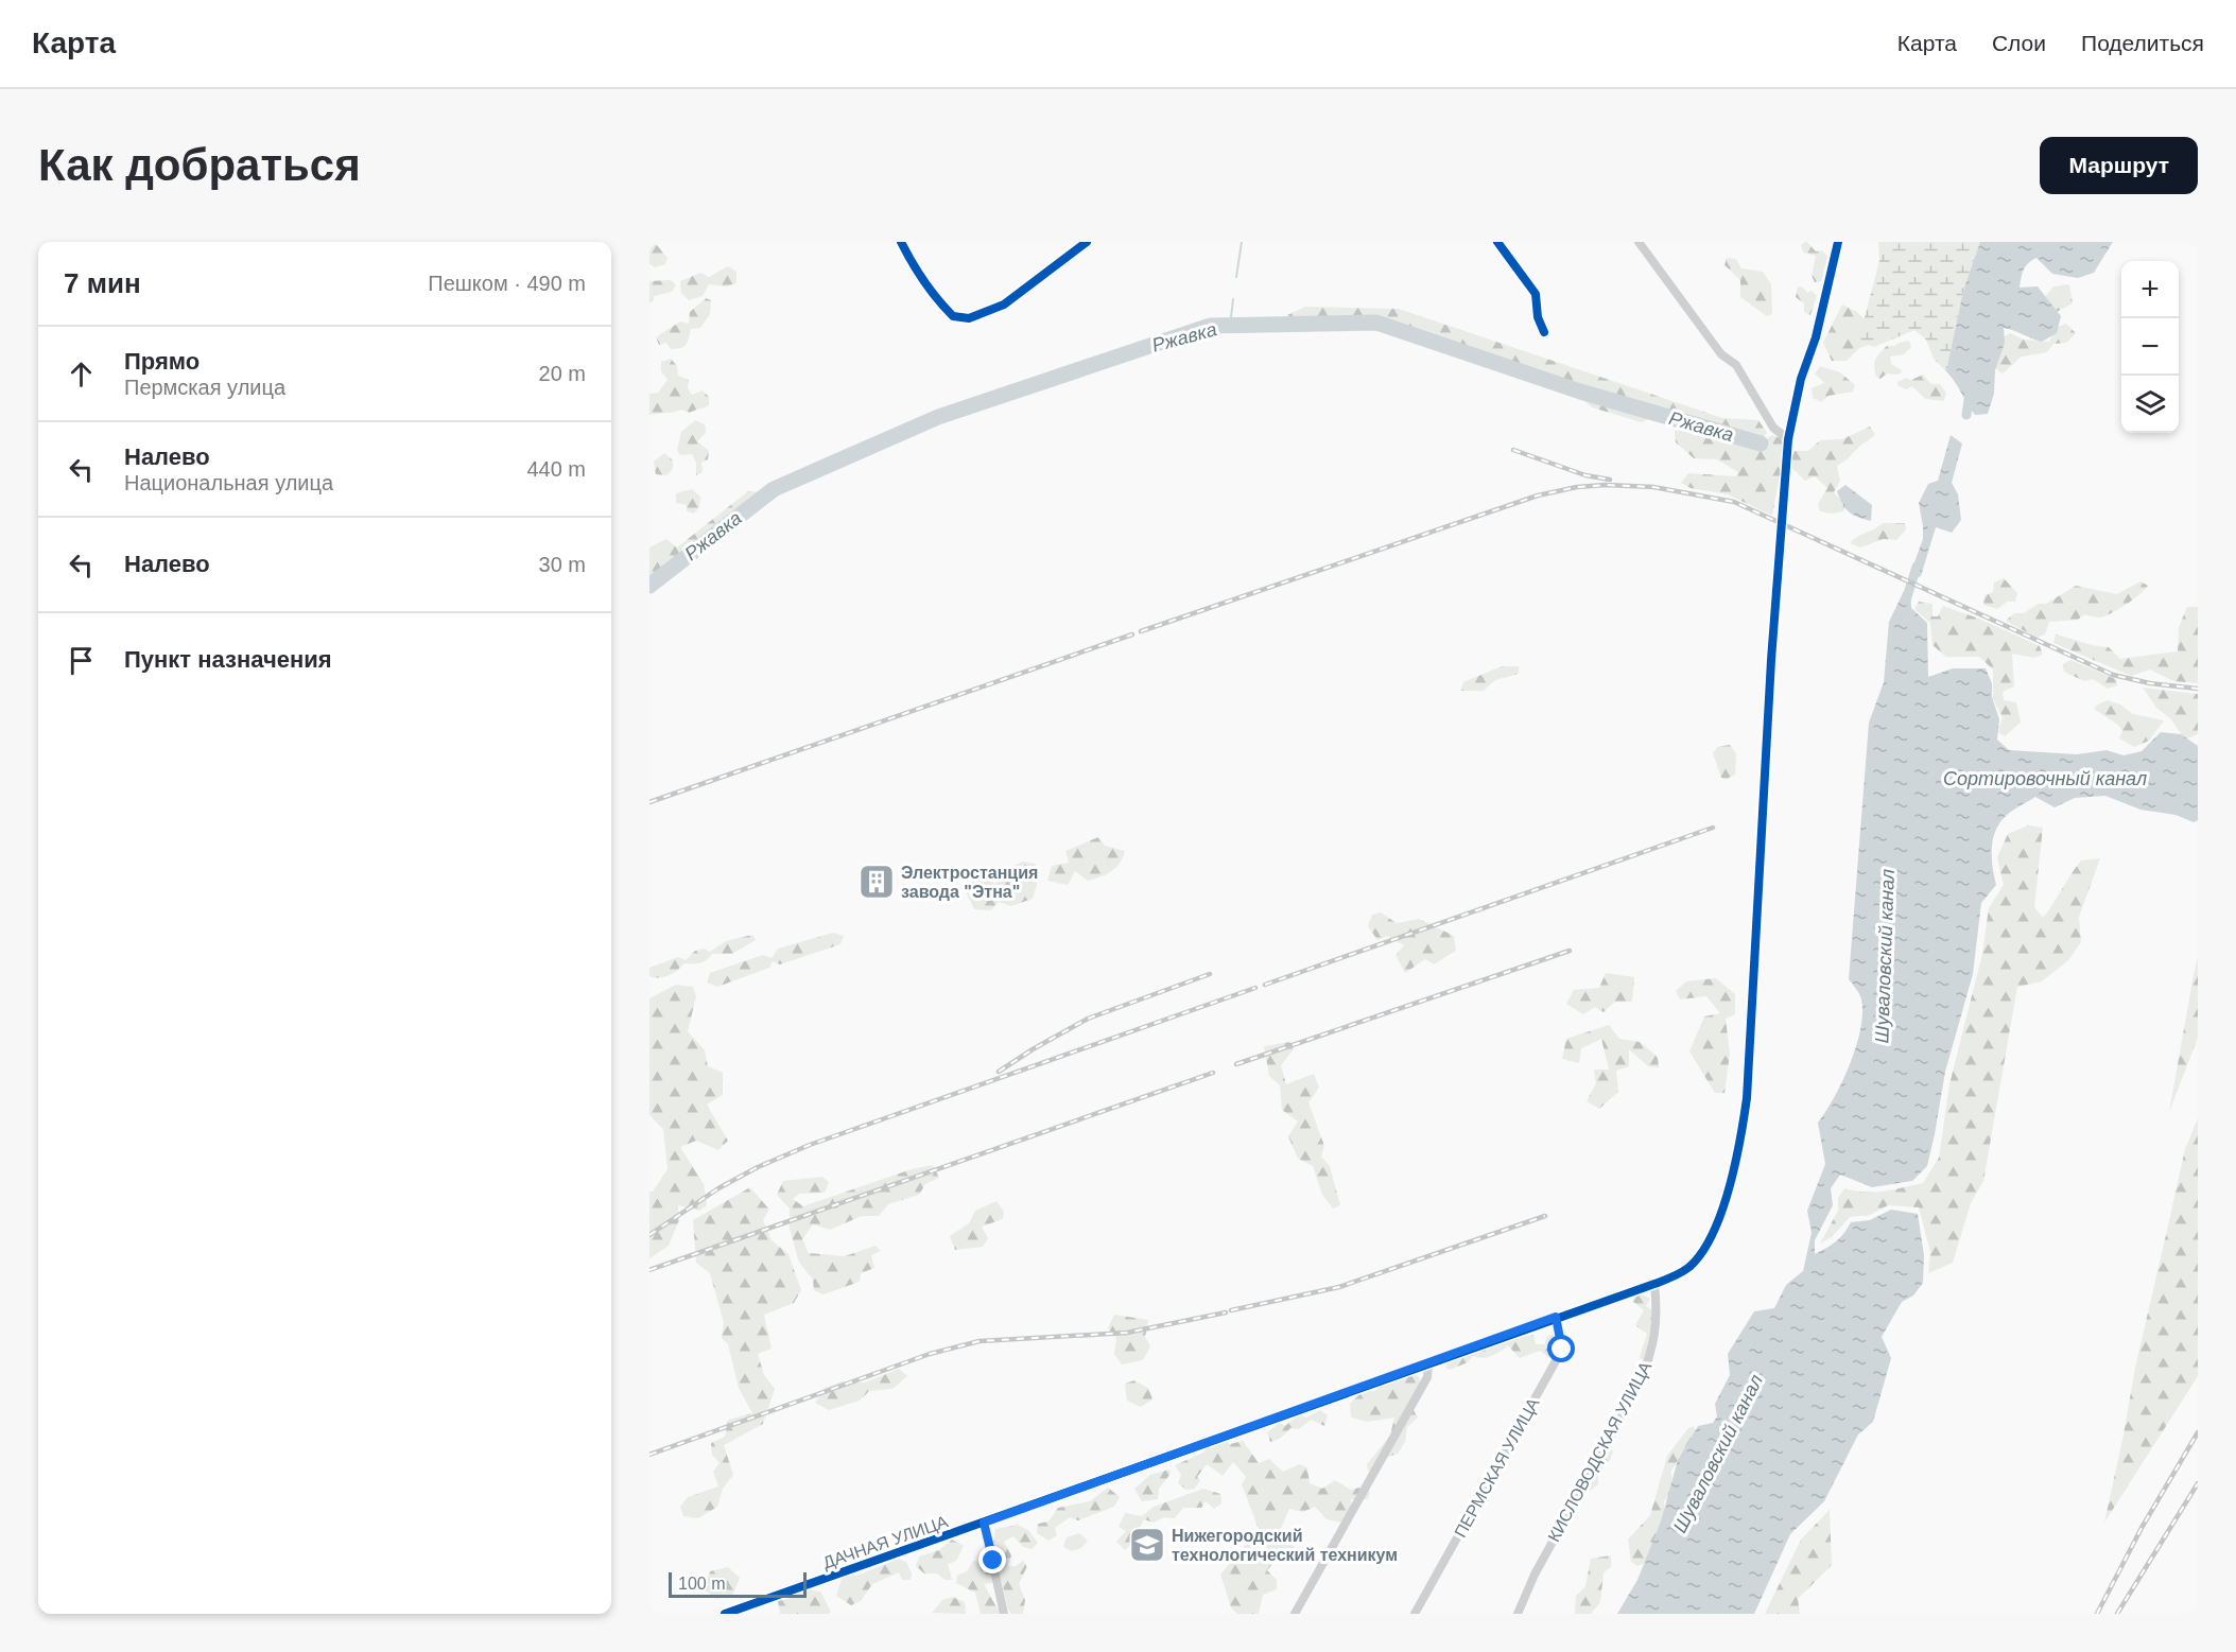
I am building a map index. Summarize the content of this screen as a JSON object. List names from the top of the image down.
{
  "streets": {
    "street": ["КИСЛОВОДСКАЯ УЛИЦА", "ПЕРМСКАЯ УЛИЦА", "ДАЧНАЯ УЛИЦА"]
  },
  "crossings": [
    ["КИСЛОВОДСКАЯ УЛИЦА", "ДАЧНАЯ УЛИЦА"],
    ["ПЕРМСКАЯ УЛИЦА", "ДАЧНАЯ УЛИЦА"]
  ],
  "water": ["Ржавка", "Сортировочный канал", "Шуваловский канал"],
  "places": {
    "building": ["Электростанция завода \"Этна\""],
    "school or university": ["Нижегородский технологический техникум"]
  },
  "scale_bar": "100 m",
  "page": {
    "header": "Карта",
    "nav": ["Карта", "Слои", "Поделиться"],
    "buttons": "Маршрут",
    "title": "Как добраться",
    "heading": ["7 мин", "Пешком · 490 m"],
    "map_buttons": ["+", "−"],
    "list": [
      ["Прямо", "Пермская улица", "20 m"],
      ["Налево", "Национальная улица", "440 m"],
      ["Налево", "30 m"],
      "Пункт назначения"
    ],
    "scale": "100 m"
  }
}
